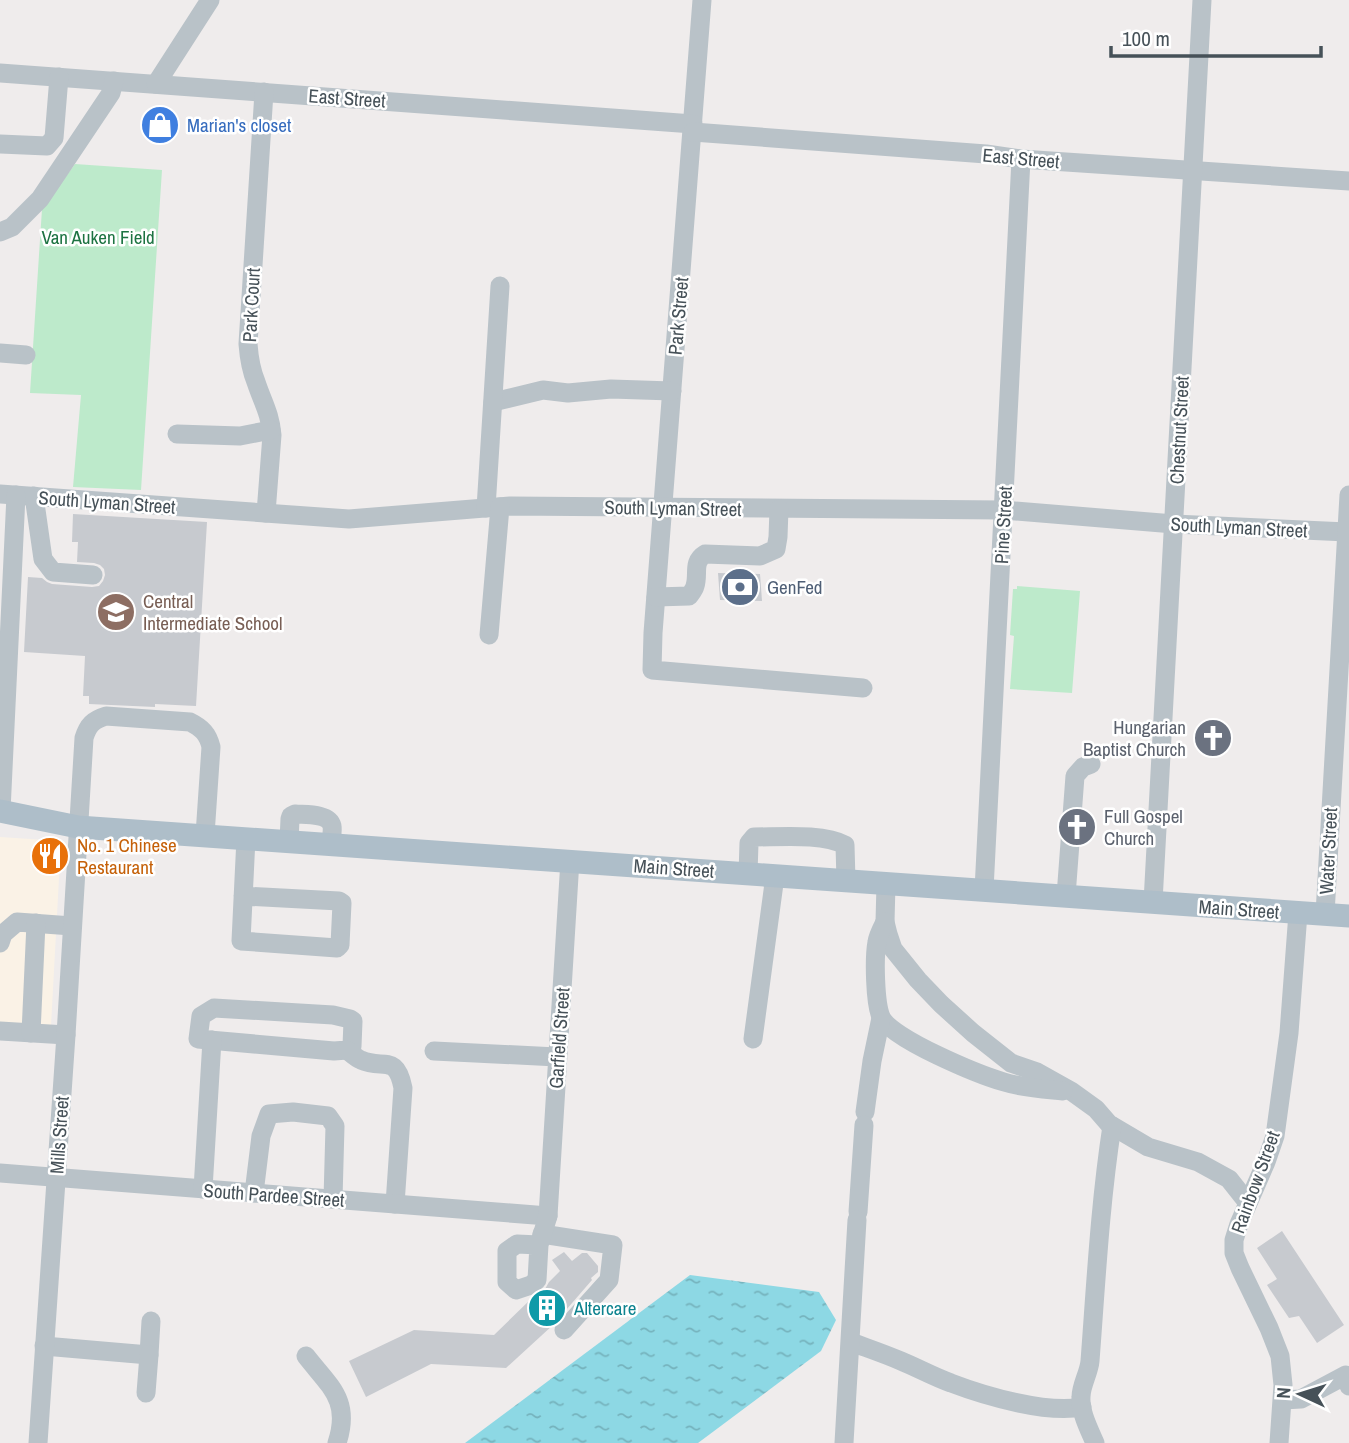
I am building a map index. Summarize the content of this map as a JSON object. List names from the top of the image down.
{
  "streets": {
    "main road": ["Main Street"],
    "street": [
      "East Street",
      "Park Court",
      "Park Street",
      "Chestnut Street",
      "South Lyman Street",
      "Pine Street",
      "Water Street",
      "Garfield Street",
      "Mills Street",
      "Rainbow Street",
      "South Pardee Street"
    ]
  },
  "crossings": [
    ["East Street", "Park Court"],
    ["East Street", "Park Street"],
    ["East Street", "Chestnut Street"],
    ["East Street", "Pine Street"],
    ["Park Court", "South Lyman Street"],
    ["Park Street", "South Lyman Street"],
    ["Chestnut Street", "South Lyman Street"],
    ["Chestnut Street", "Main Street"],
    ["South Lyman Street", "Pine Street"],
    ["South Lyman Street", "Water Street"],
    ["Pine Street", "Main Street"],
    ["Water Street", "Main Street"],
    ["Main Street", "Garfield Street"],
    ["Main Street", "Mills Street"],
    ["Main Street", "Rainbow Street"],
    ["Garfield Street", "South Pardee Street"],
    ["Mills Street", "South Pardee Street"]
  ],
  "parks": ["Van Auken Field"],
  "places": {
    "shop": ["Marian's closet"],
    "bank": ["GenFed"],
    "school or university": ["Central Intermediate School"],
    "church": ["Hungarian Baptist Church", "Full Gospel Church"],
    "restaurant": ["No. 1 Chinese Restaurant"],
    "building": ["Altercare"]
  },
  "scale_bar": "100 m",
  "north": "left"
}
